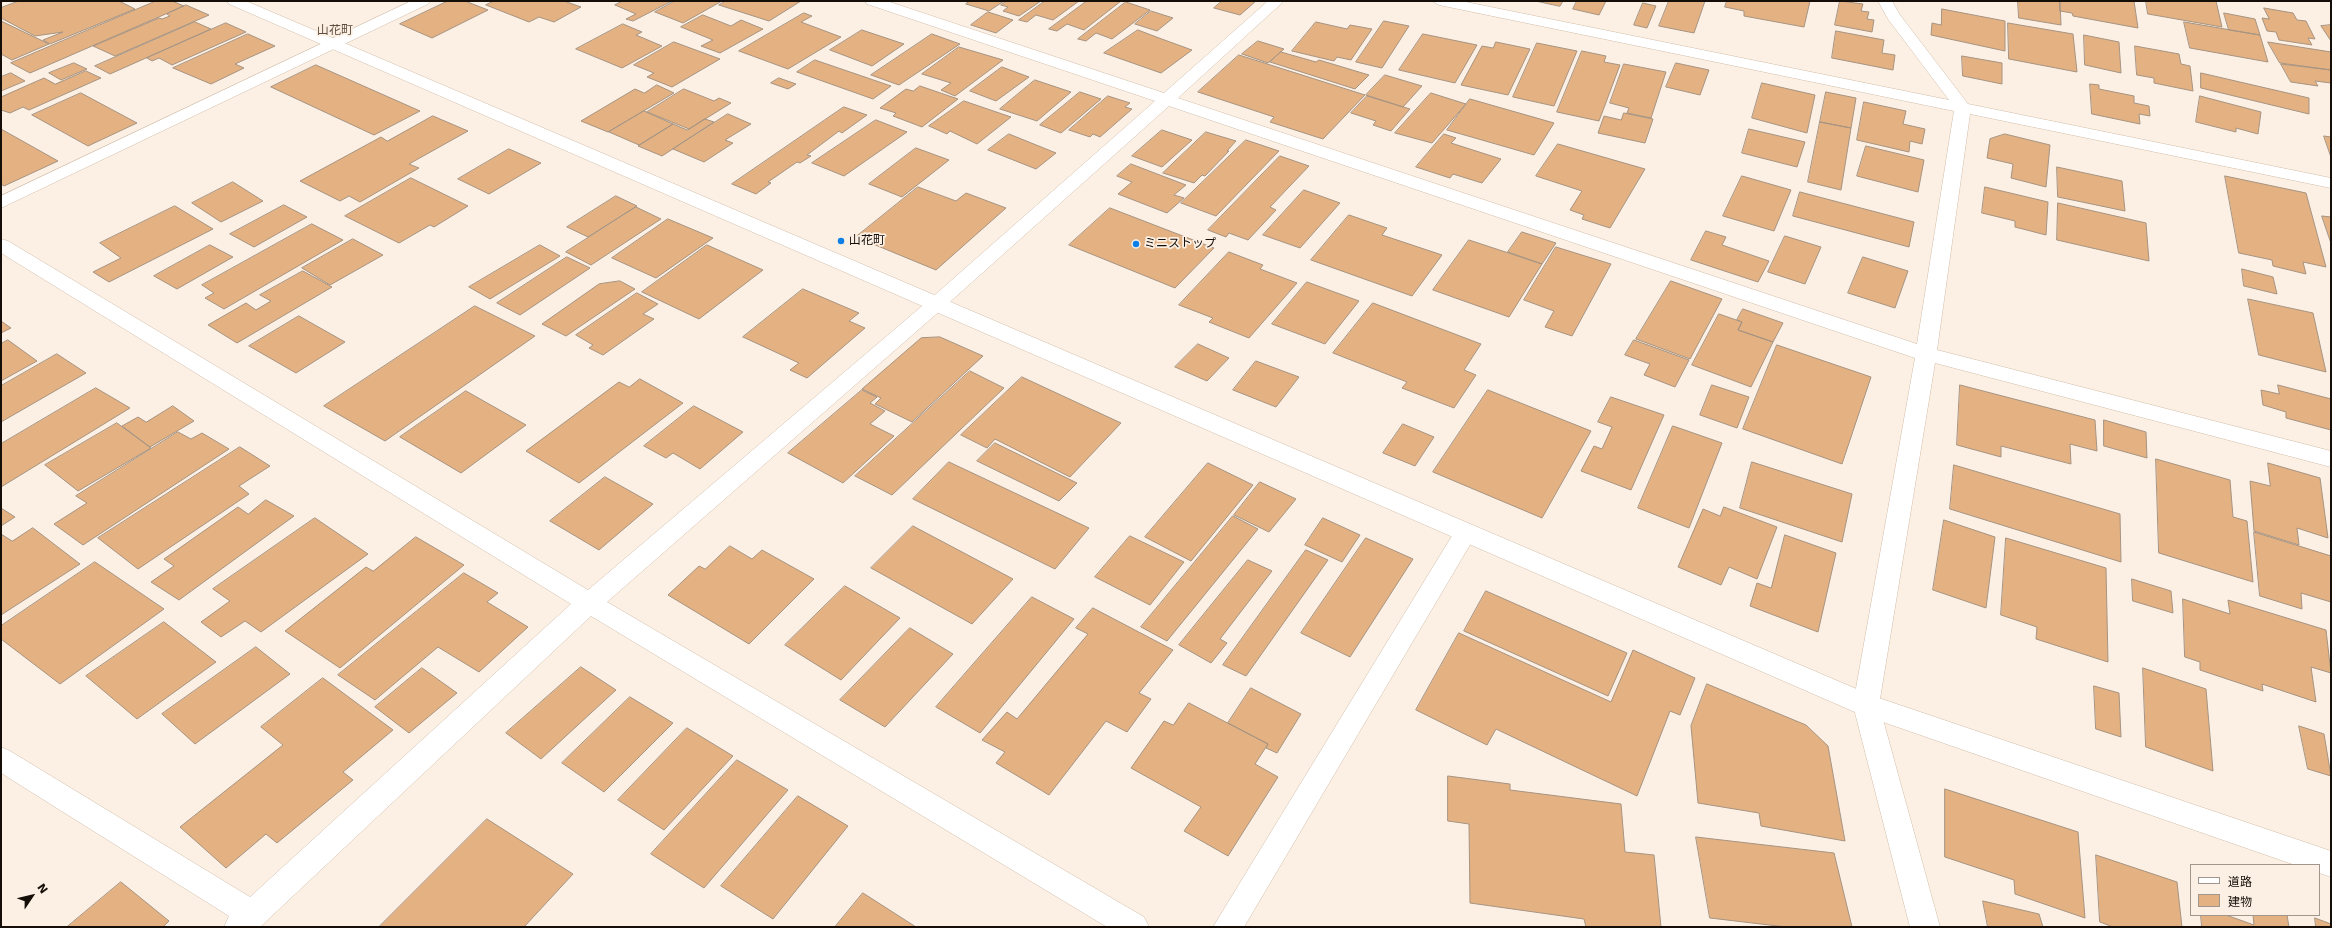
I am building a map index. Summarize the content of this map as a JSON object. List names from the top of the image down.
{
  "districts": ["山花町"],
  "places": ["山花町", "ミニストップ"],
  "legend": ["道路", "建物"],
  "north": "top right"
}
